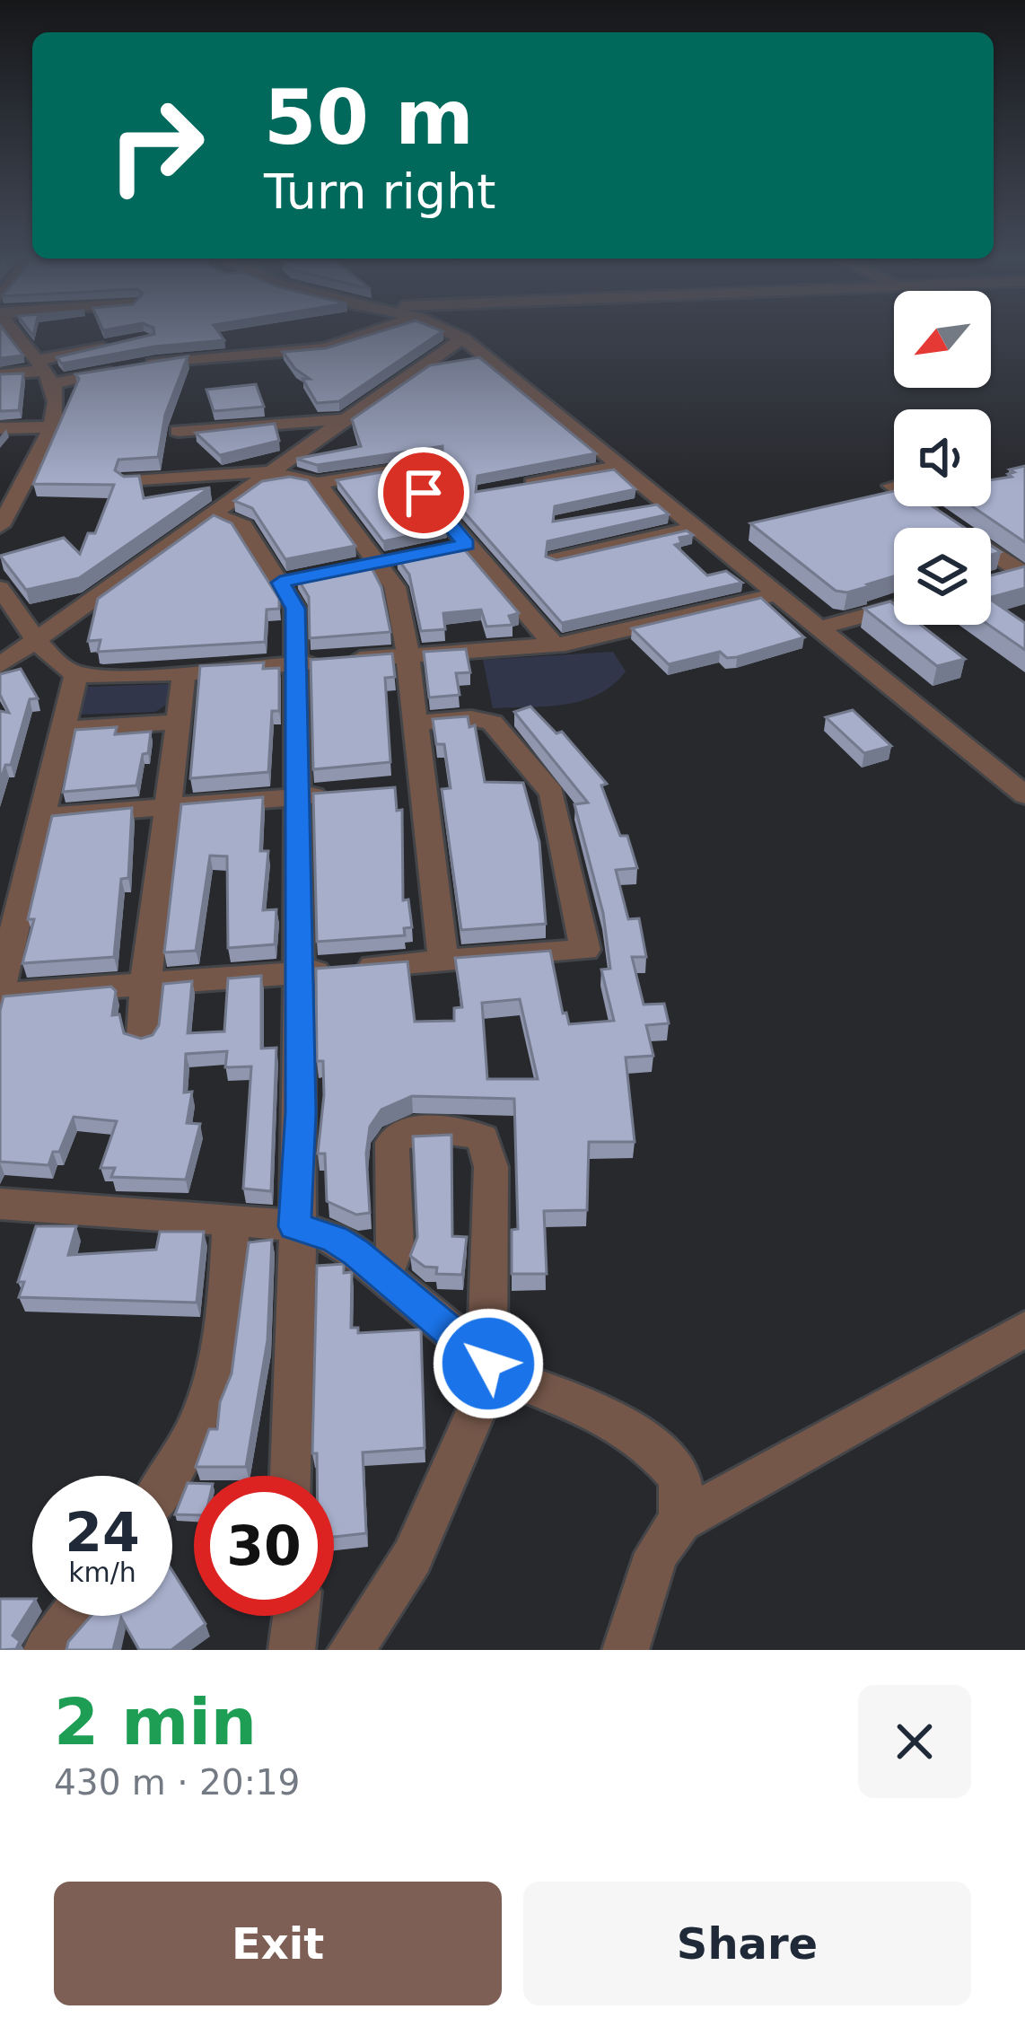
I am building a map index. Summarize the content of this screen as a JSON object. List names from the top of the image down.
{
  "north": "bottom left",
  "page": {
    "turn": ["50 m", "Turn right"],
    "speed": "24 km/h",
    "limit": "30",
    "heading": ["2 min", "430 m · 20:19"],
    "buttons": ["Exit", "Share"]
  }
}
